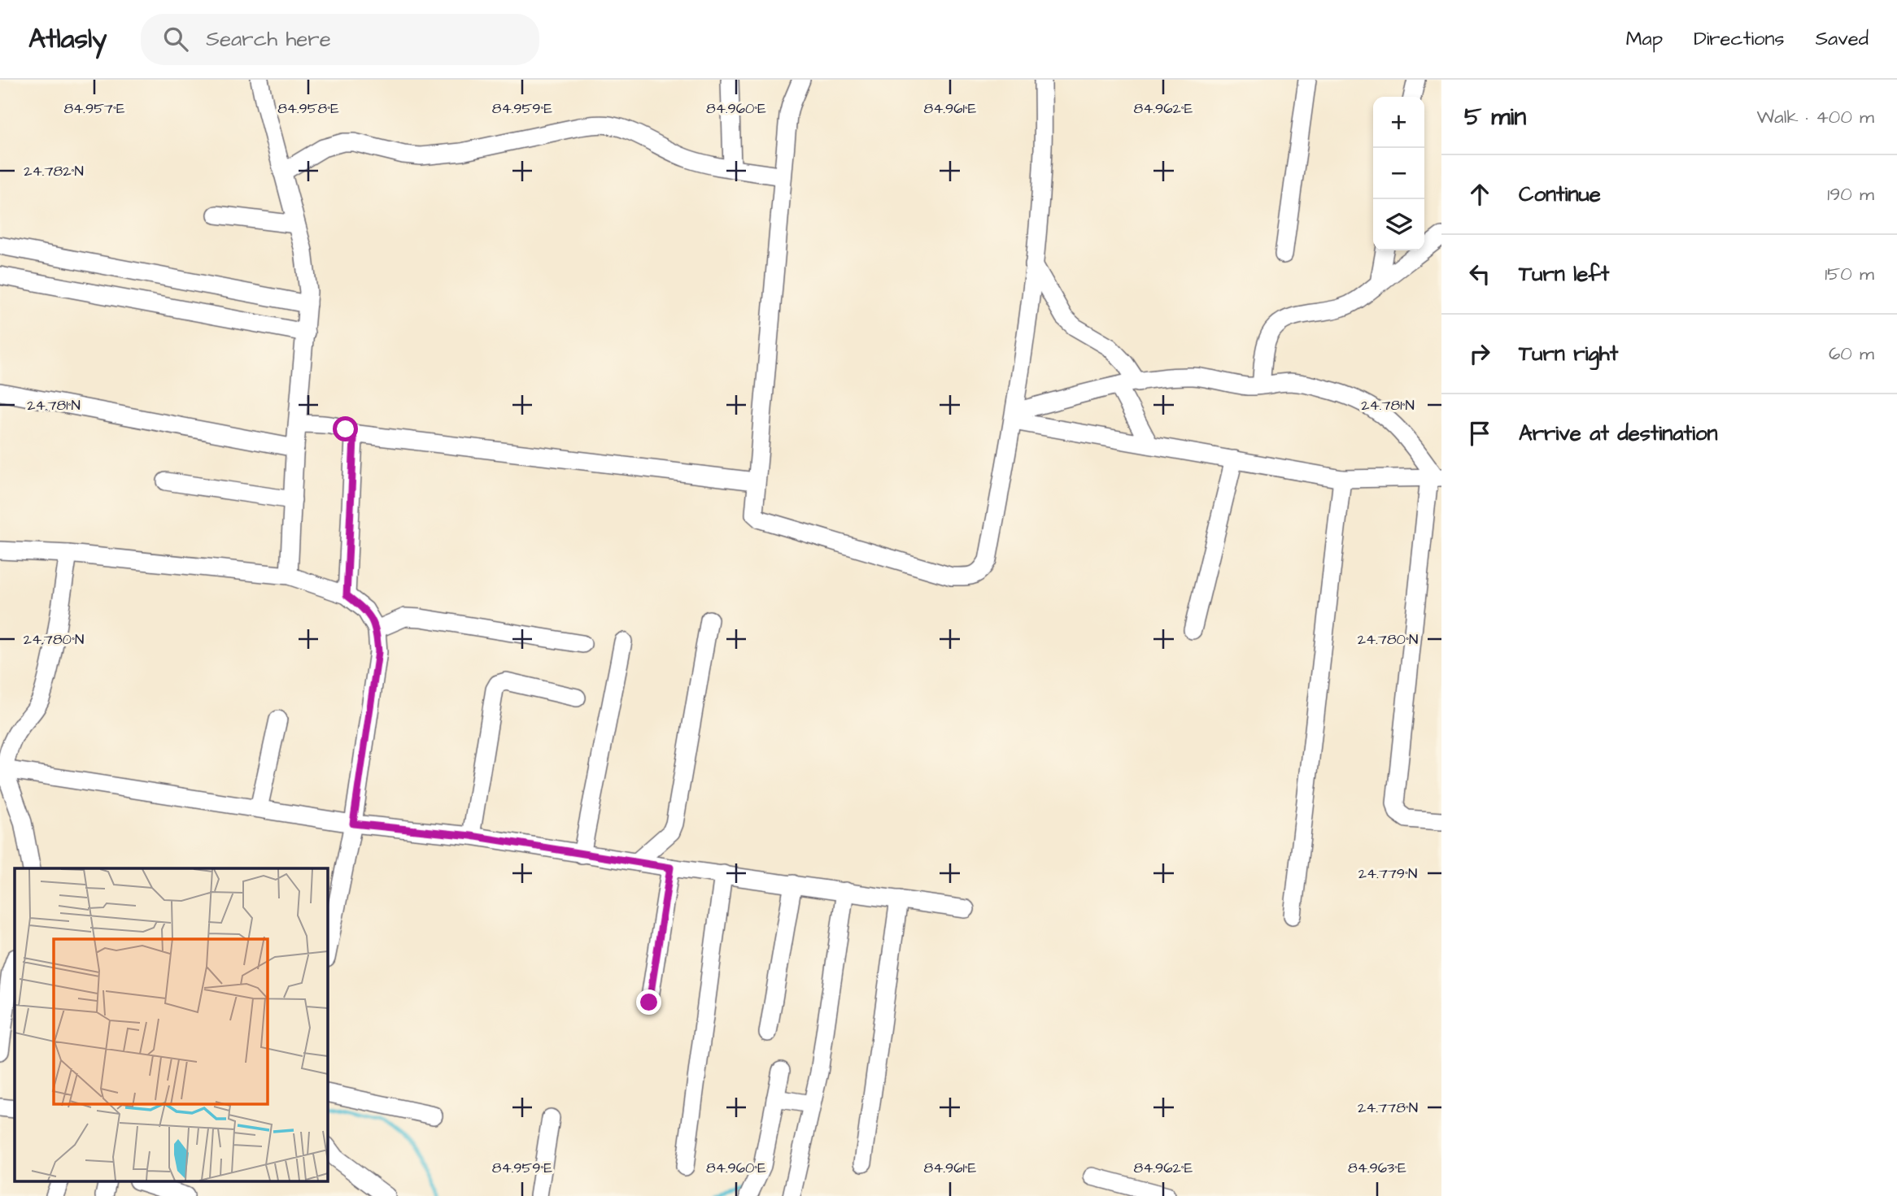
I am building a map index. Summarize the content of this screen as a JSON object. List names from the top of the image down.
{
  "page": {
    "header": "Atlasly",
    "search": "Search here",
    "nav": ["Map", "Directions", "Saved"],
    "heading": ["5 min", "Walk · 400 m"],
    "map_buttons": ["+", "−"],
    "list": [
      ["Continue", "190 m"],
      ["Turn left", "150 m"],
      ["Turn right", "60 m"],
      "Arrive at destination"
    ]
  },
  "coordinates": [
    "84.957°E",
    "84.958°E",
    "84.959°E",
    "84.960°E",
    "84.961°E",
    "84.962°E",
    "24.782°N",
    "24.781°N",
    "24.780°N",
    "24.779°N",
    "24.778°N",
    "84.963°E"
  ]
}
